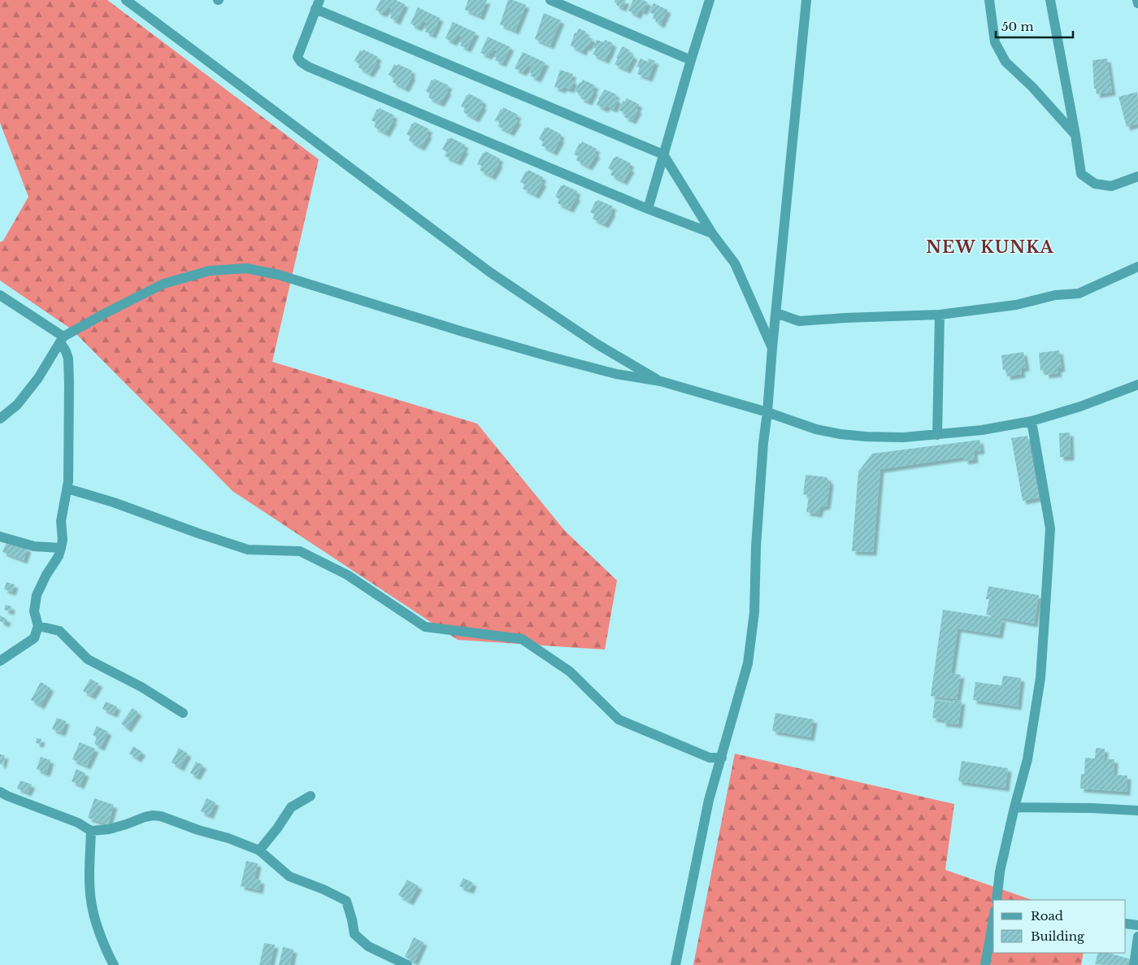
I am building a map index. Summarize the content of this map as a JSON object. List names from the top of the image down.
{
  "districts": ["NEW KUNKA"],
  "legend": ["Road", "Building"],
  "scale_bar": "50 m"
}
